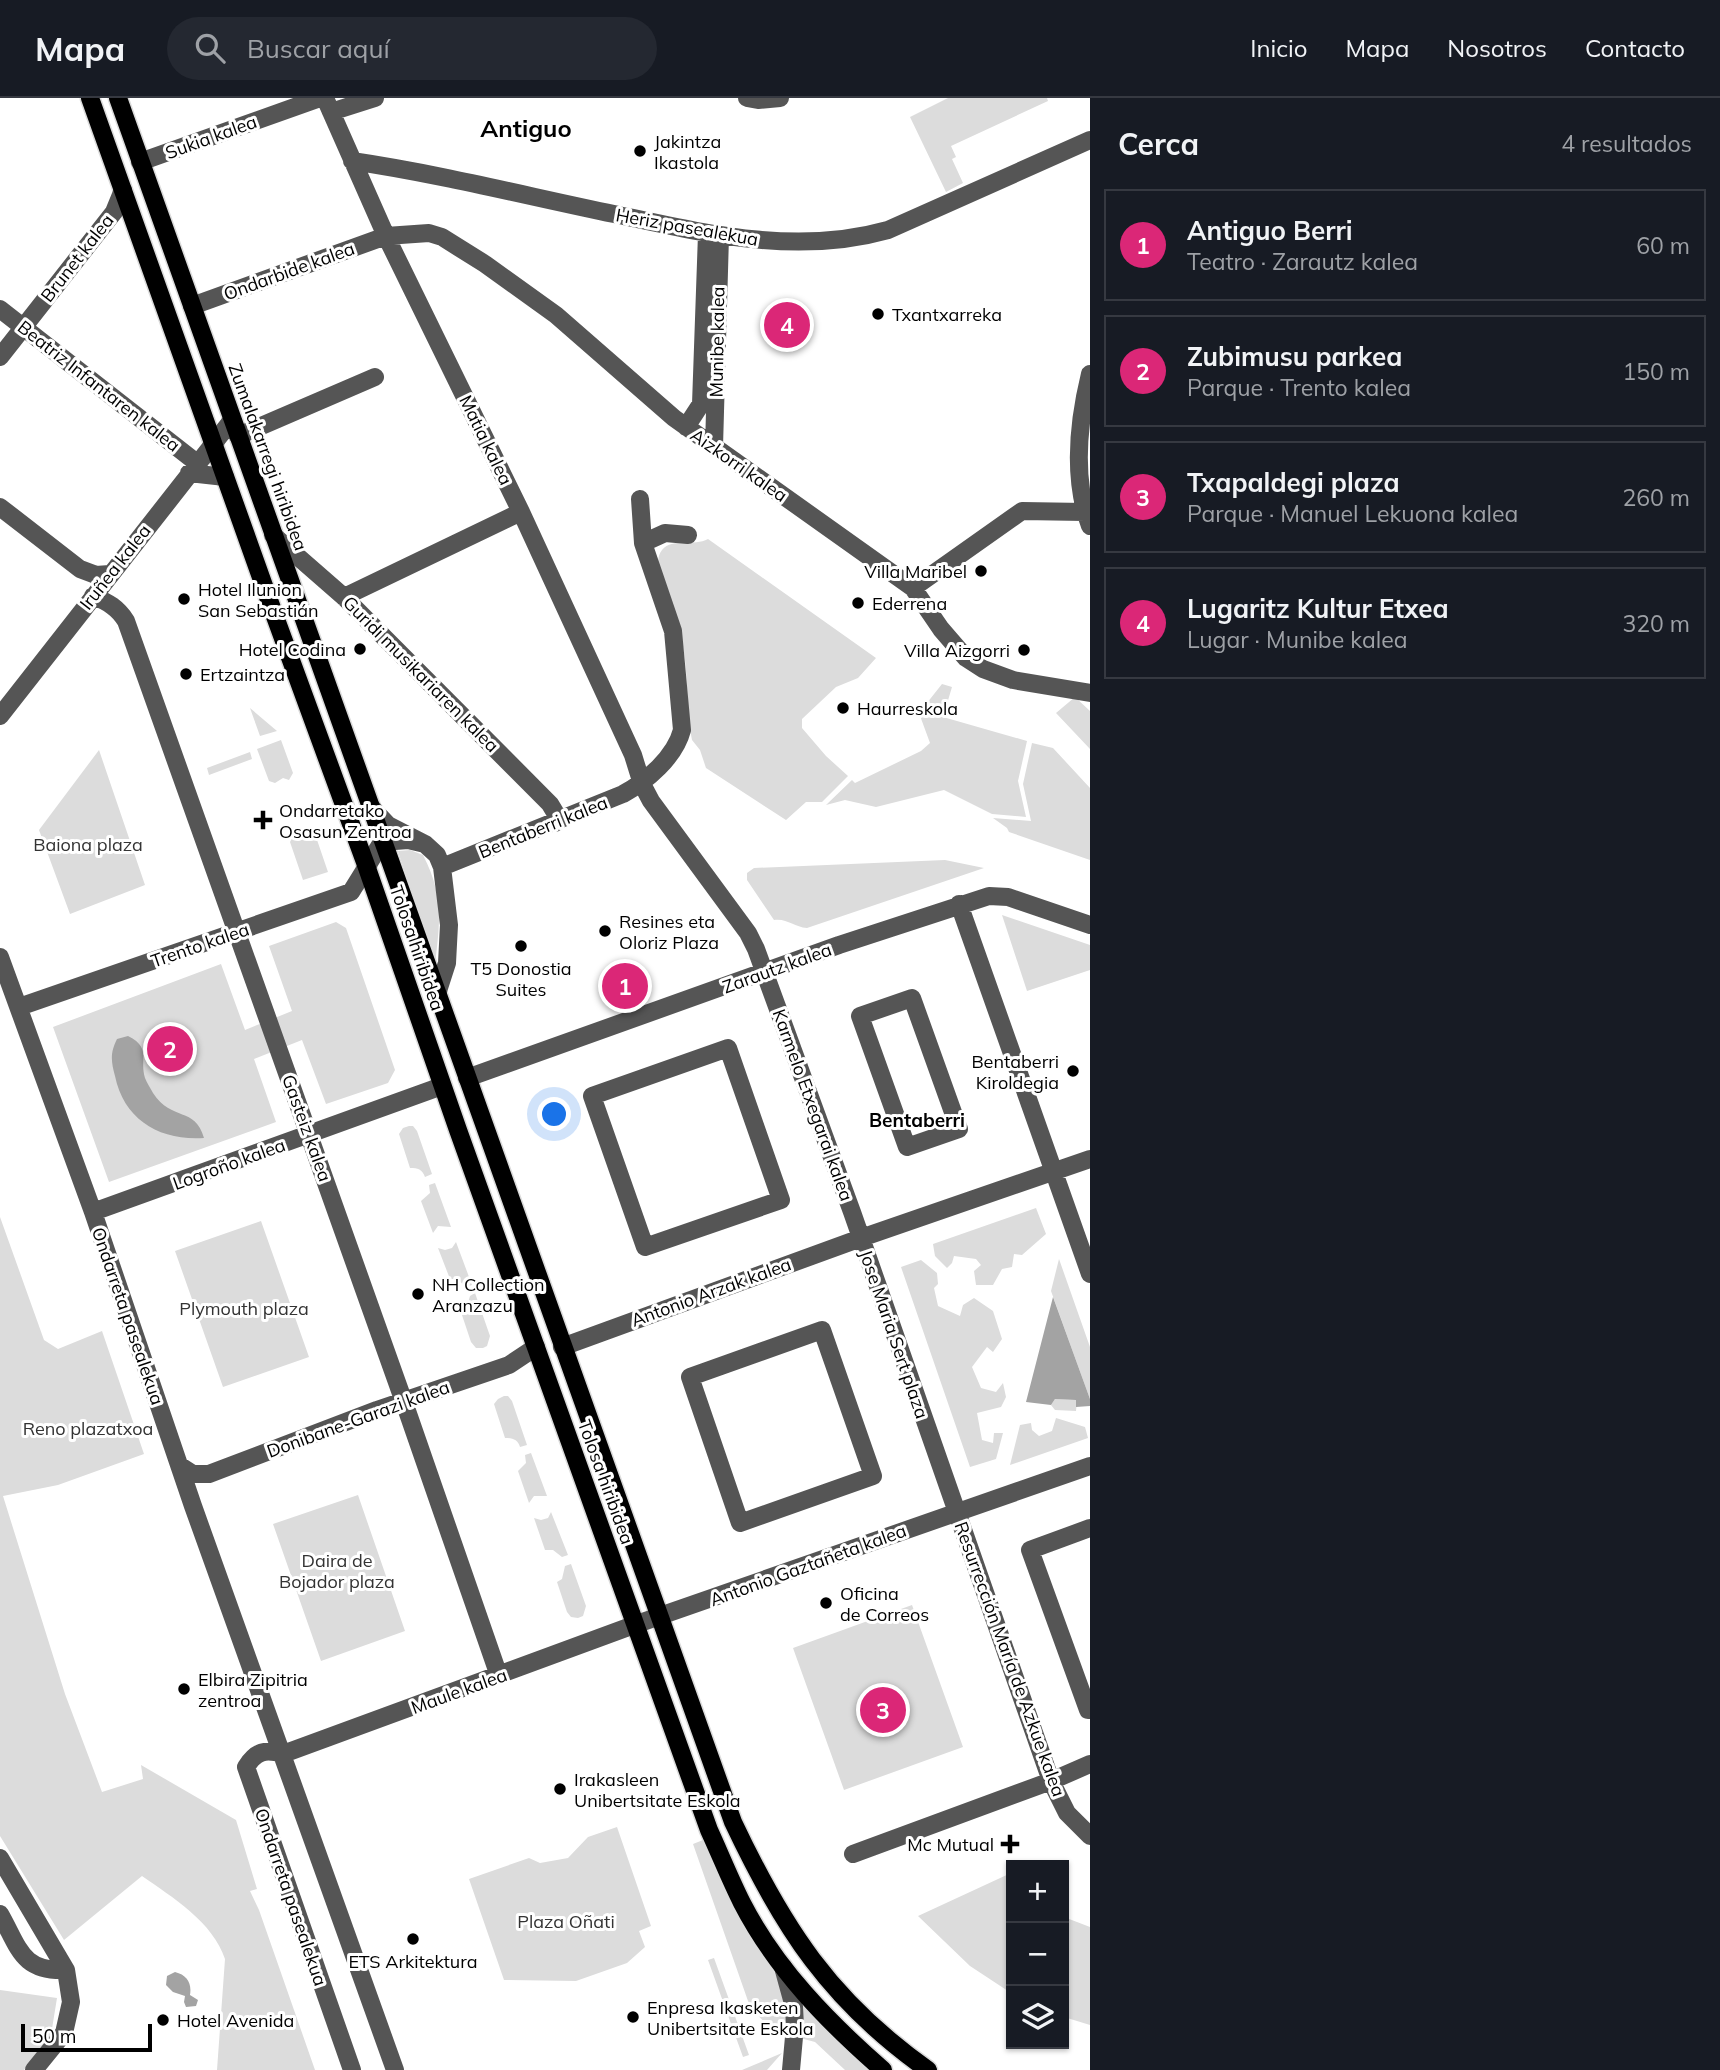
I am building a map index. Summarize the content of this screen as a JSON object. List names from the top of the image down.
{
  "streets": {
    "main road": ["Zumalakarregi hiribidea", "Tolosa hiribidea"],
    "street": [
      "Sukia kalea",
      "Heriz pasealekua",
      "Brunet kalea",
      "Ondarbide kalea",
      "Munibe kalea",
      "Beatriz Infantaren kalea",
      "Matia kalea",
      "Aizkorri kalea",
      "Iruñea kalea",
      "Guridi musikariaren kalea",
      "Bentaberri kalea",
      "Trento kalea",
      "Zarautz kalea",
      "Karmelo Etxegarai kalea",
      "Gasteiz kalea",
      "Logroño kalea",
      "Antonio Arzak kalea",
      "Ondarreta pasealekua",
      "Jose Maria Sert plaza",
      "Donibane-Garazi kalea",
      "Antonio Gaztañeta kalea",
      "Resurrección María de Azkue kalea",
      "Maule kalea"
    ]
  },
  "crossings": [
    ["Sukia kalea", "Matia kalea"],
    ["Sukia kalea", "Zumalakarregi hiribidea"],
    ["Heriz pasealekua", "Munibe kalea"],
    ["Heriz pasealekua", "Matia kalea"],
    ["Brunet kalea", "Beatriz Infantaren kalea"],
    ["Ondarbide kalea", "Matia kalea"],
    ["Ondarbide kalea", "Zumalakarregi hiribidea"],
    ["Ondarbide kalea", "Aizkorri kalea"],
    ["Munibe kalea", "Aizkorri kalea"],
    ["Beatriz Infantaren kalea", "Iruñea kalea"],
    ["Matia kalea", "Aizkorri kalea"],
    ["Matia kalea", "Bentaberri kalea"],
    ["Matia kalea", "Karmelo Etxegarai kalea"],
    ["Zumalakarregi hiribidea", "Iruñea kalea"],
    ["Zumalakarregi hiribidea", "Guridi musikariaren kalea"],
    ["Zumalakarregi hiribidea", "Trento kalea"],
    ["Zumalakarregi hiribidea", "Tolosa hiribidea"],
    ["Iruñea kalea", "Gasteiz kalea"],
    ["Guridi musikariaren kalea", "Bentaberri kalea"],
    ["Bentaberri kalea", "Tolosa hiribidea"],
    ["Bentaberri kalea", "Karmelo Etxegarai kalea"],
    ["Trento kalea", "Tolosa hiribidea"],
    ["Trento kalea", "Gasteiz kalea"],
    ["Trento kalea", "Ondarreta pasealekua"],
    ["Tolosa hiribidea", "Zarautz kalea"],
    ["Tolosa hiribidea", "Logroño kalea"],
    ["Tolosa hiribidea", "Antonio Arzak kalea"],
    ["Tolosa hiribidea", "Donibane-Garazi kalea"],
    ["Tolosa hiribidea", "Antonio Gaztañeta kalea"],
    ["Tolosa hiribidea", "Maule kalea"],
    ["Zarautz kalea", "Karmelo Etxegarai kalea"],
    ["Karmelo Etxegarai kalea", "Antonio Arzak kalea"],
    ["Karmelo Etxegarai kalea", "Jose Maria Sert plaza"],
    ["Gasteiz kalea", "Logroño kalea"],
    ["Gasteiz kalea", "Donibane-Garazi kalea"],
    ["Gasteiz kalea", "Maule kalea"],
    ["Logroño kalea", "Ondarreta pasealekua"],
    ["Antonio Arzak kalea", "Jose Maria Sert plaza"],
    ["Ondarreta pasealekua", "Donibane-Garazi kalea"],
    ["Ondarreta pasealekua", "Maule kalea"],
    ["Jose Maria Sert plaza", "Antonio Gaztañeta kalea"],
    ["Jose Maria Sert plaza", "Resurrección María de Azkue kalea"],
    ["Antonio Gaztañeta kalea", "Resurrección María de Azkue kalea"],
    ["Antonio Gaztañeta kalea", "Maule kalea"]
  ],
  "districts": ["Antiguo", "Bentaberri"],
  "parks": [
    "Baiona plaza",
    "Plymouth plaza",
    "Reno plazatxoa",
    "Daira de Bojador plaza",
    "Plaza Oñati"
  ],
  "places": {
    "other": [
      "Jakintza Ikastola",
      "Txantxarreka",
      "Villa Maribel",
      "Hotel Ilunion San Sebastián",
      "Ederrena",
      "Hotel Codina",
      "Villa Aizgorri",
      "Ertzaintza",
      "Haurreskola",
      "Resines eta Oloriz Plaza",
      "T5 Donostia Suites",
      "Bentaberri Kiroldegia",
      "NH Collection Aranzazu",
      "Oficina de Correos",
      "Elbira Zipitria zentroa",
      "Irakasleen Unibertsitate Eskola",
      "ETS Arkitektura",
      "Enpresa Ikasketen Unibertsitate Eskola",
      "Hotel Avenida"
    ],
    "health": ["Ondarretako Osasun Zentroa", "Mc Mutual"]
  },
  "scale_bar": "50 m",
  "page": {
    "header": "Mapa",
    "search": "Buscar aquí",
    "nav": [
      "Inicio",
      "Mapa",
      "Nosotros",
      "Contacto"
    ],
    "heading": ["Cerca", "4 resultados"],
    "list": [
      {
        "mark": "1",
        "name": "Antiguo Berri",
        "note": "Teatro · Zarautz kalea",
        "value": "60 m"
      },
      {
        "mark": "2",
        "name": "Zubimusu parkea",
        "note": "Parque · Trento kalea",
        "value": "150 m"
      },
      {
        "mark": "3",
        "name": "Txapaldegi plaza",
        "note": "Parque · Manuel Lekuona kalea",
        "value": "260 m"
      },
      {
        "mark": "4",
        "name": "Lugaritz Kultur Etxea",
        "note": "Lugar · Munibe kalea",
        "value": "320 m"
      }
    ],
    "pins": [
      "4",
      "1",
      "2",
      "3"
    ],
    "map_buttons": ["+", "−"],
    "scale": "50 m"
  }
}
